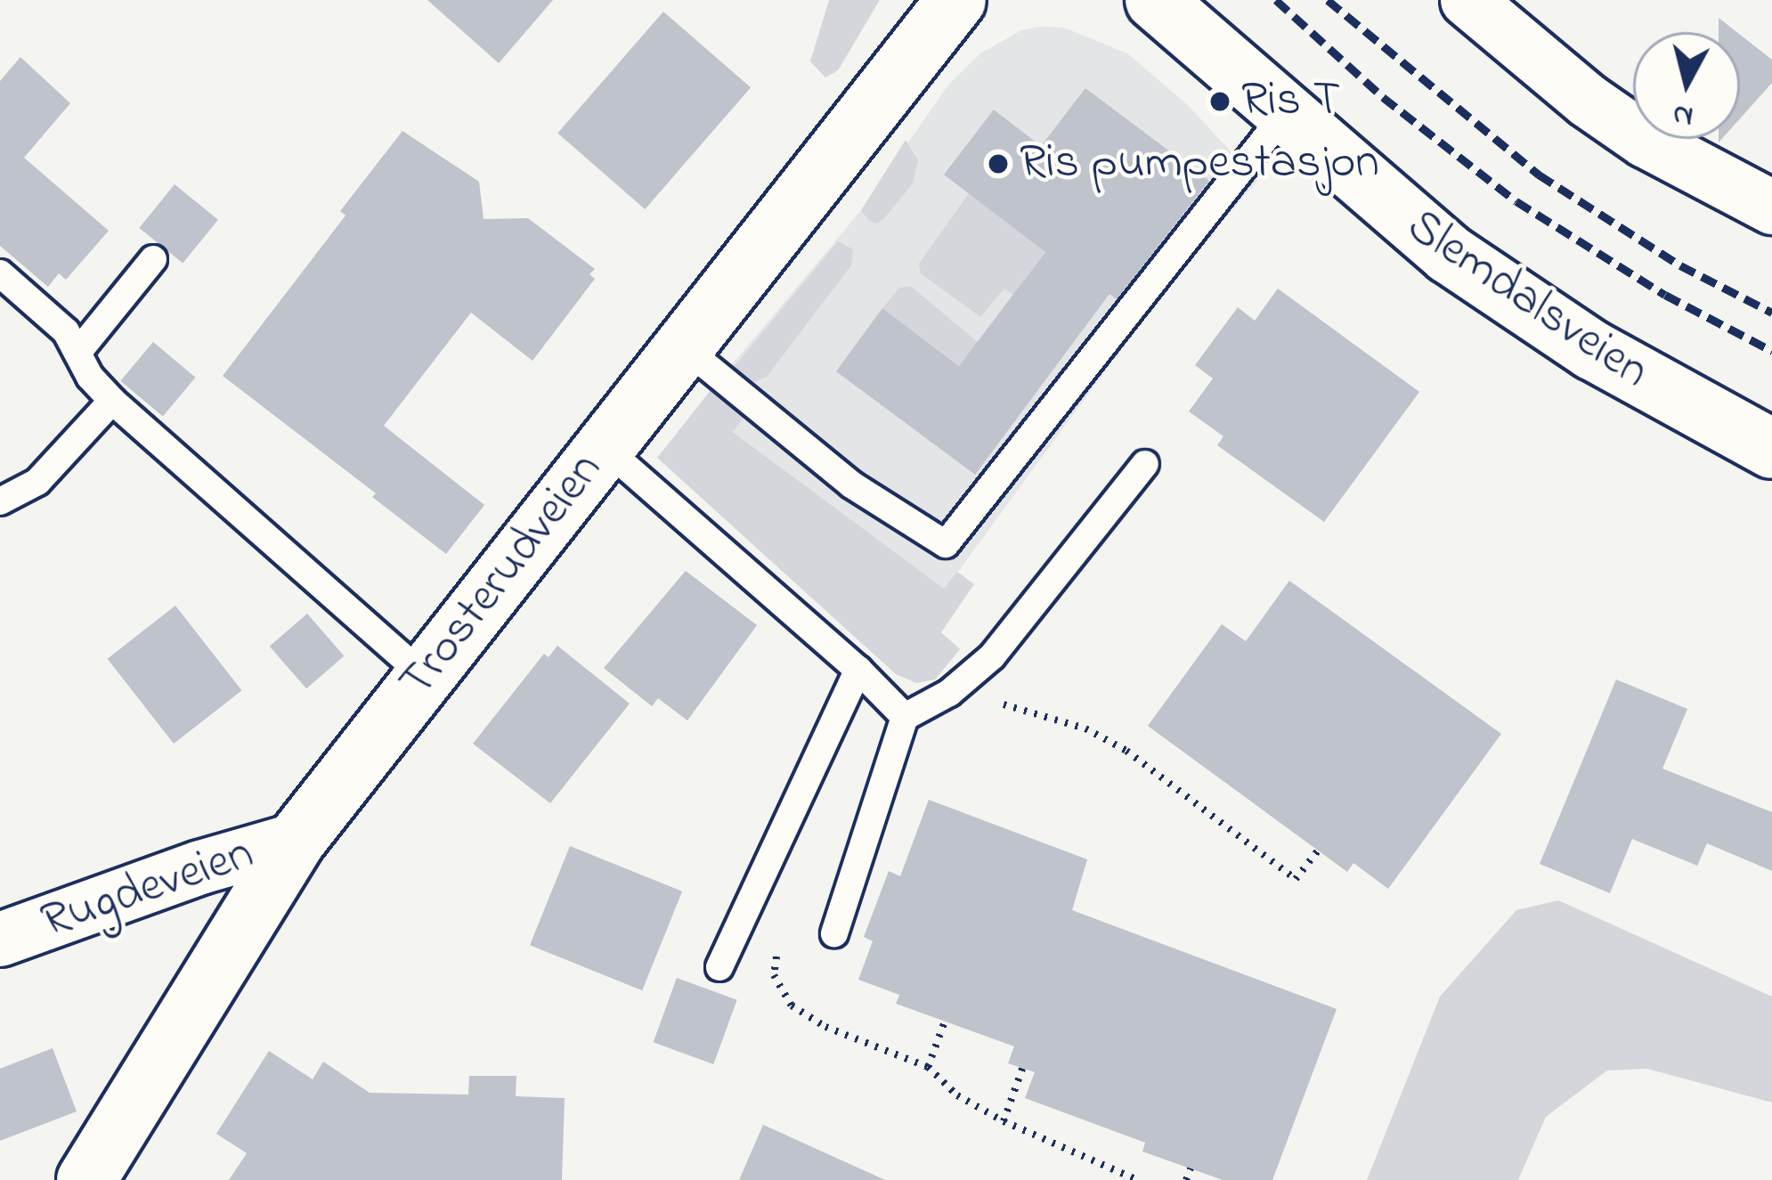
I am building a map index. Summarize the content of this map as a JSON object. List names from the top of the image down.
{
  "streets": {
    "street": ["Slemdalsveien", "Trosterudveien", "Rugdeveien"]
  },
  "crossings": [
    ["Trosterudveien", "Rugdeveien"]
  ],
  "places": ["Ris T", "Ris pumpestasjon"],
  "north": "bottom"
}
